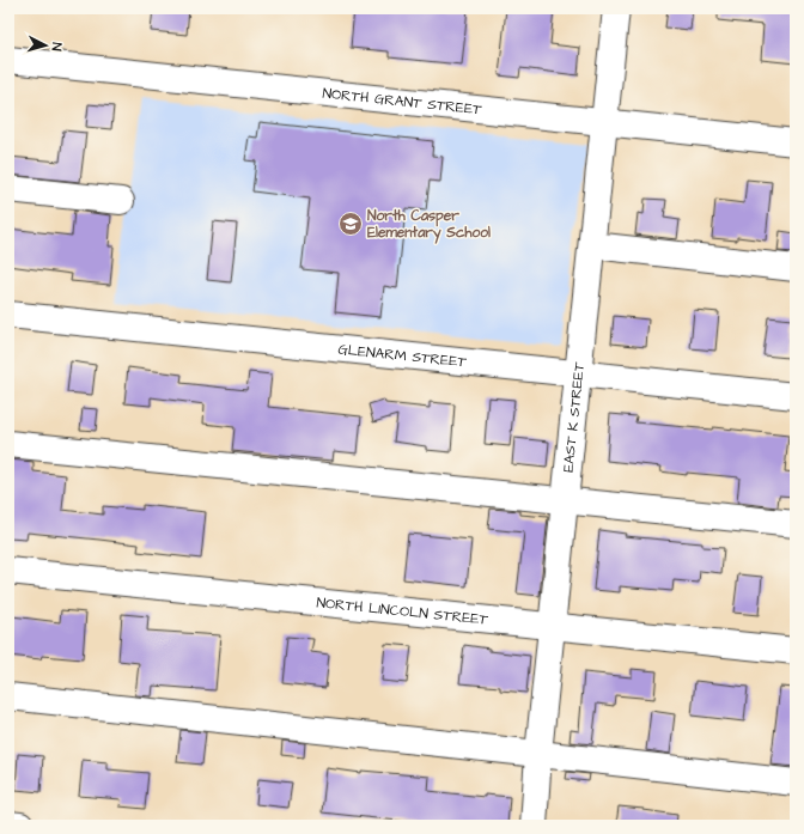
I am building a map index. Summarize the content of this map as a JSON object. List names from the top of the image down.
{
  "streets": {
    "street": [
      "NORTH GRANT STREET",
      "GLENARM STREET",
      "EAST K STREET",
      "NORTH LINCOLN STREET"
    ]
  },
  "crossings": [
    ["NORTH GRANT STREET", "EAST K STREET"],
    ["GLENARM STREET", "EAST K STREET"],
    ["EAST K STREET", "NORTH LINCOLN STREET"]
  ],
  "places": {
    "school or university": ["North Casper Elementary School"]
  },
  "north": "right"
}
